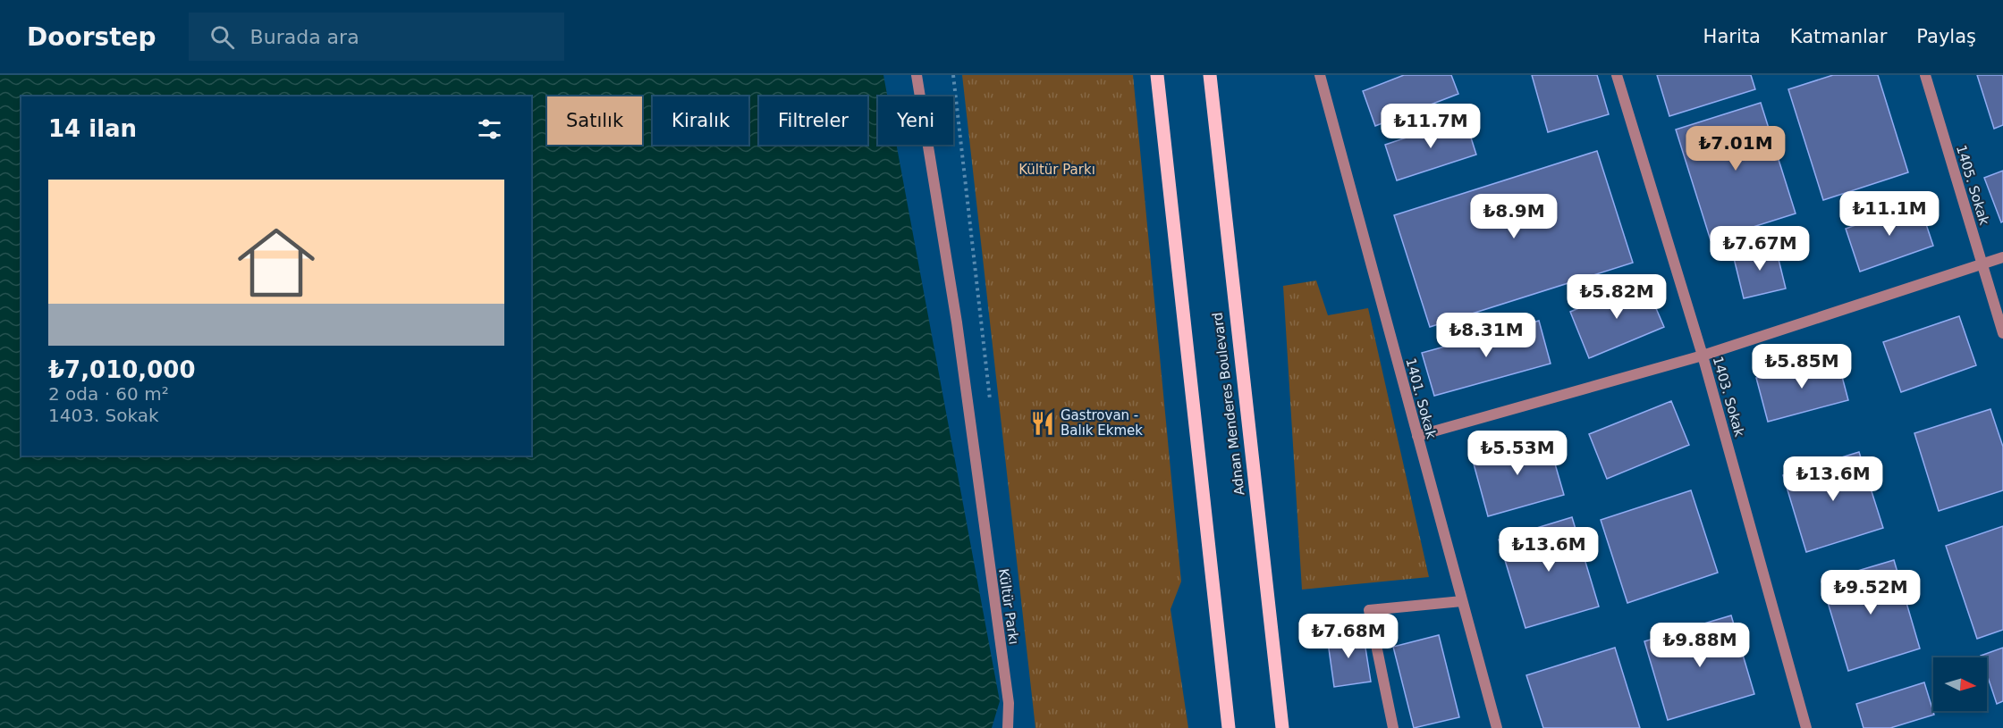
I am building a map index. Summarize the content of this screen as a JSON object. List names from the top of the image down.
{
  "streets": {
    "main road": ["Adnan Menderes Boulevard"],
    "street": [
      "1405. Sokak",
      "1403. Sokak",
      "1401. Sokak",
      "Kültür Parkı"
    ]
  },
  "parks": ["Kültür Parkı"],
  "places": {
    "restaurant": ["Gastrovan - Balık Ekmek"]
  },
  "north": "right",
  "page": {
    "header": "Doorstep",
    "search": "Burada ara",
    "nav": ["Harita", "Katmanlar", "Paylaş"],
    "chip": [
      "Satılık",
      "Kiralık",
      "Filtreler",
      "Yeni"
    ],
    "heading": "14 ilan",
    "price": [
      "₺11.7M",
      "₺7.01M",
      "₺11.1M",
      "₺8.9M",
      "₺7.67M",
      "₺5.82M",
      "₺8.31M",
      "₺5.85M",
      "₺5.53M",
      "₺13.6M",
      "₺13.6M",
      "₺9.52M",
      "₺7.68M",
      "₺9.88M"
    ],
    "list": [
      {
        "name": "₺7,010,000",
        "note": "2 oda · 60 m² · 1403. Sokak"
      }
    ]
  }
}
